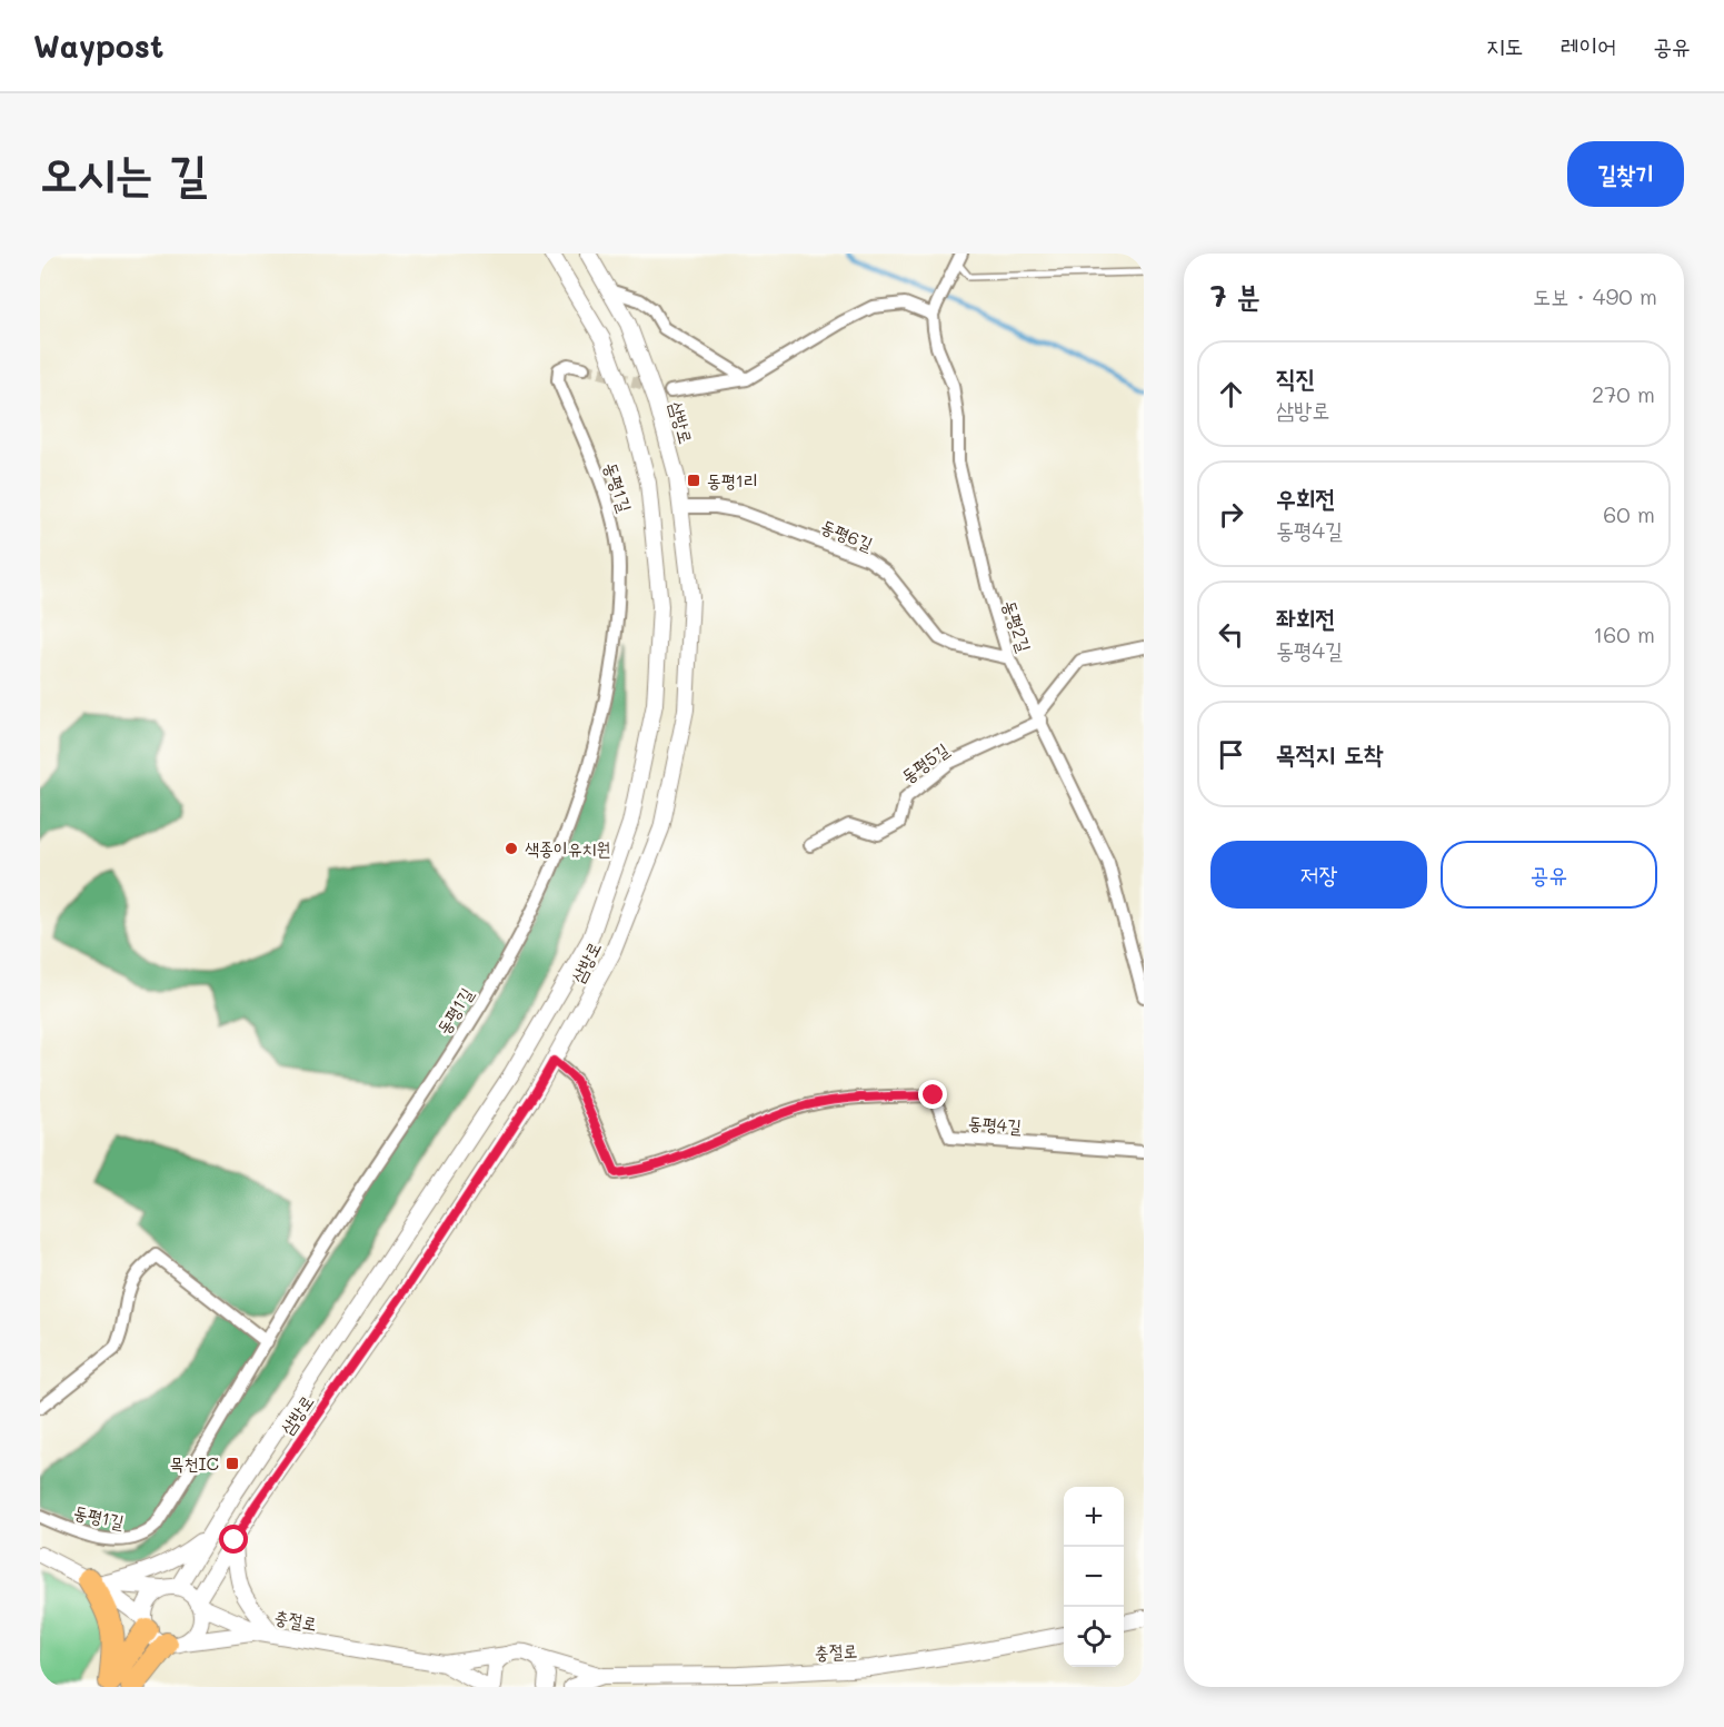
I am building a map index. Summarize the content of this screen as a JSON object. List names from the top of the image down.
{
  "streets": {
    "street": [
      "삼방로",
      "동평1길",
      "동평6길",
      "동평2길",
      "동평5길",
      "동평4길",
      "충절로"
    ]
  },
  "crossings": [
    ["삼방로", "동평6길"],
    ["삼방로", "동평4길"],
    ["삼방로", "충절로"],
    ["동평6길", "동평2길"],
    ["동평2길", "동평5길"]
  ],
  "places": {
    "transit": ["동평1리", "목천IC"],
    "other": ["색종이유치원"]
  },
  "page": {
    "header": "Waypost",
    "nav": ["지도", "레이어", "공유"],
    "title": "오시는 길",
    "buttons": [
      "길찾기",
      ["저장", "공유"]
    ],
    "heading": ["7 분", "도보 · 490 m"],
    "list": [
      ["직진", "삼방로", "270 m"],
      ["우회전", "동평4길", "60 m"],
      ["좌회전", "동평4길", "160 m"],
      "목적지 도착"
    ],
    "map_buttons": ["+", "−"]
  }
}
